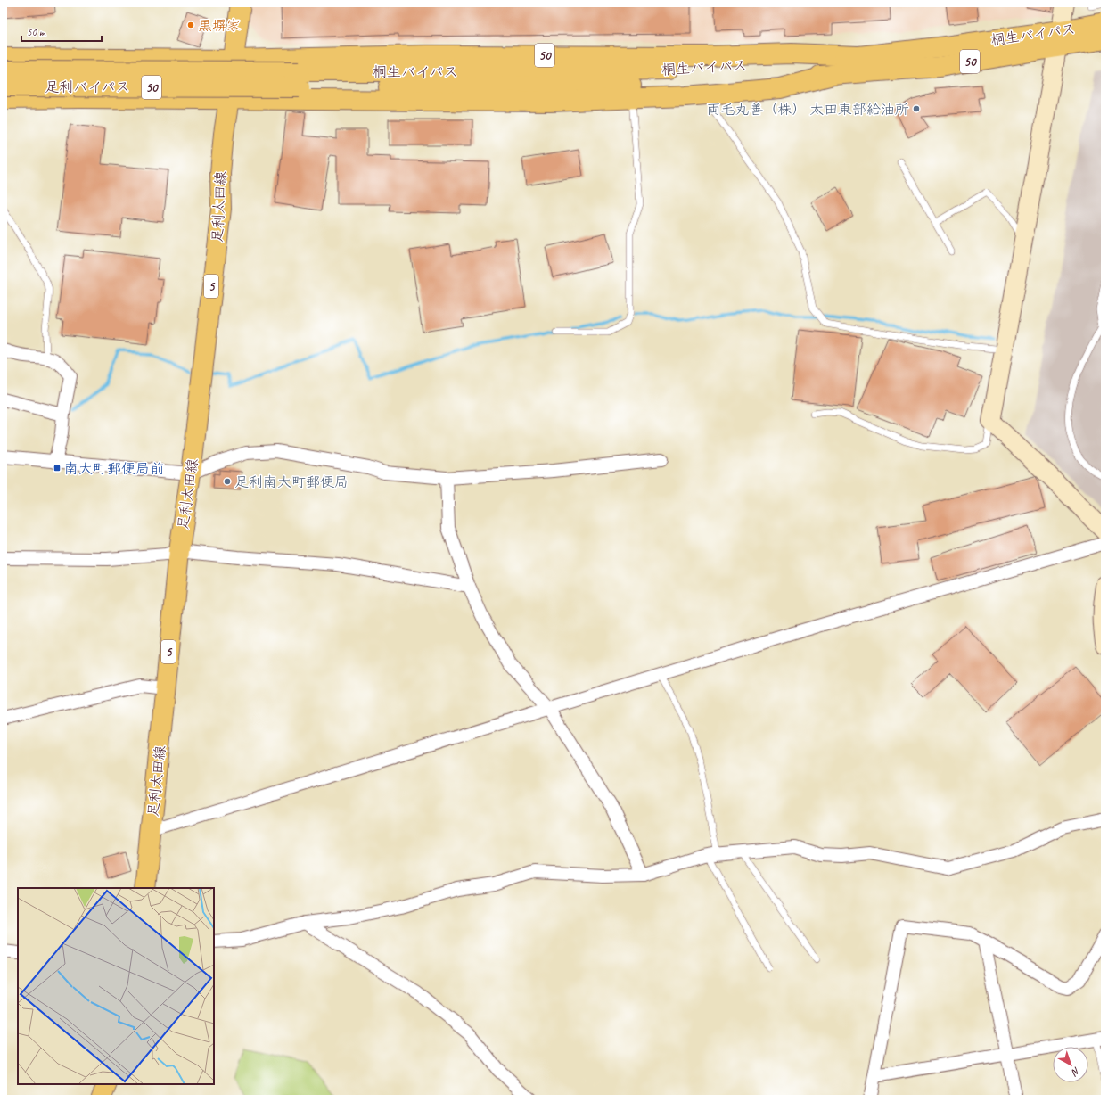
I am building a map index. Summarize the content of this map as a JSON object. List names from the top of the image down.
{
  "streets": {
    "main road": [
      "桐生バイパス",
      "50",
      "足利バイパス",
      "足利太田線",
      "5"
    ]
  },
  "crossings": [
    ["桐生バイパス", "50"],
    ["桐生バイパス", "足利バイパス"],
    ["50", "足利太田線"]
  ],
  "places": {
    "other": ["黒塀家", "両毛丸善（株） 太田東部給油所", "足利南大町郵便局"],
    "transit": ["南大町郵便局前"]
  },
  "scale_bar": "50 m",
  "north": "bottom right"
}
